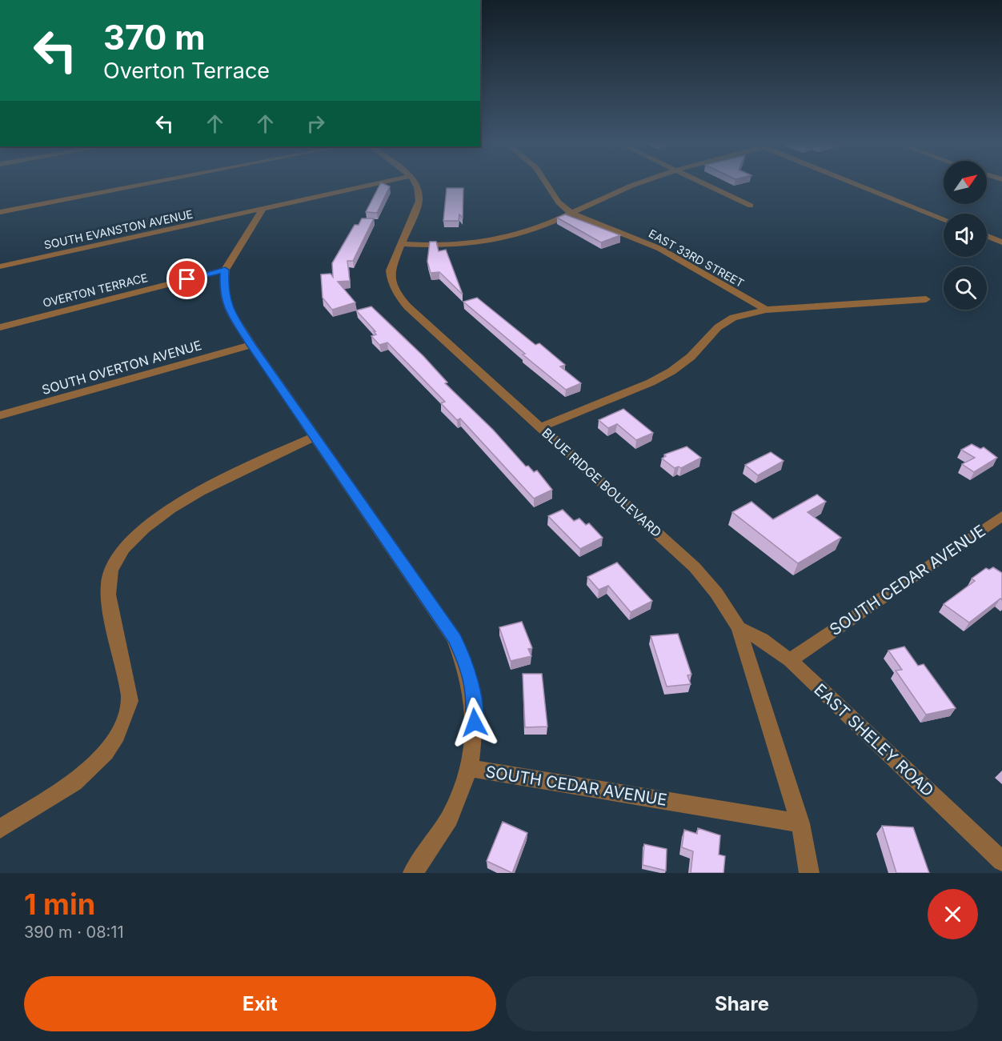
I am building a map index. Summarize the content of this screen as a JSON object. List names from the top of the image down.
{
  "streets": {
    "street": [
      "SOUTH EVANSTON AVENUE",
      "EAST 33RD STREET",
      "OVERTON TERRACE",
      "SOUTH OVERTON AVENUE",
      "BLUE RIDGE BOULEVARD",
      "SOUTH CEDAR AVENUE",
      "EAST SHELEY ROAD"
    ]
  },
  "crossings": [
    ["BLUE RIDGE BOULEVARD", "SOUTH CEDAR AVENUE"],
    ["BLUE RIDGE BOULEVARD", "EAST SHELEY ROAD"],
    ["SOUTH CEDAR AVENUE", "EAST SHELEY ROAD"]
  ],
  "north": "top right",
  "page": {
    "turn": ["370 m", "Overton Terrace"],
    "heading": ["1 min", "390 m · 08:11"],
    "buttons": ["Exit", "Share"]
  }
}
